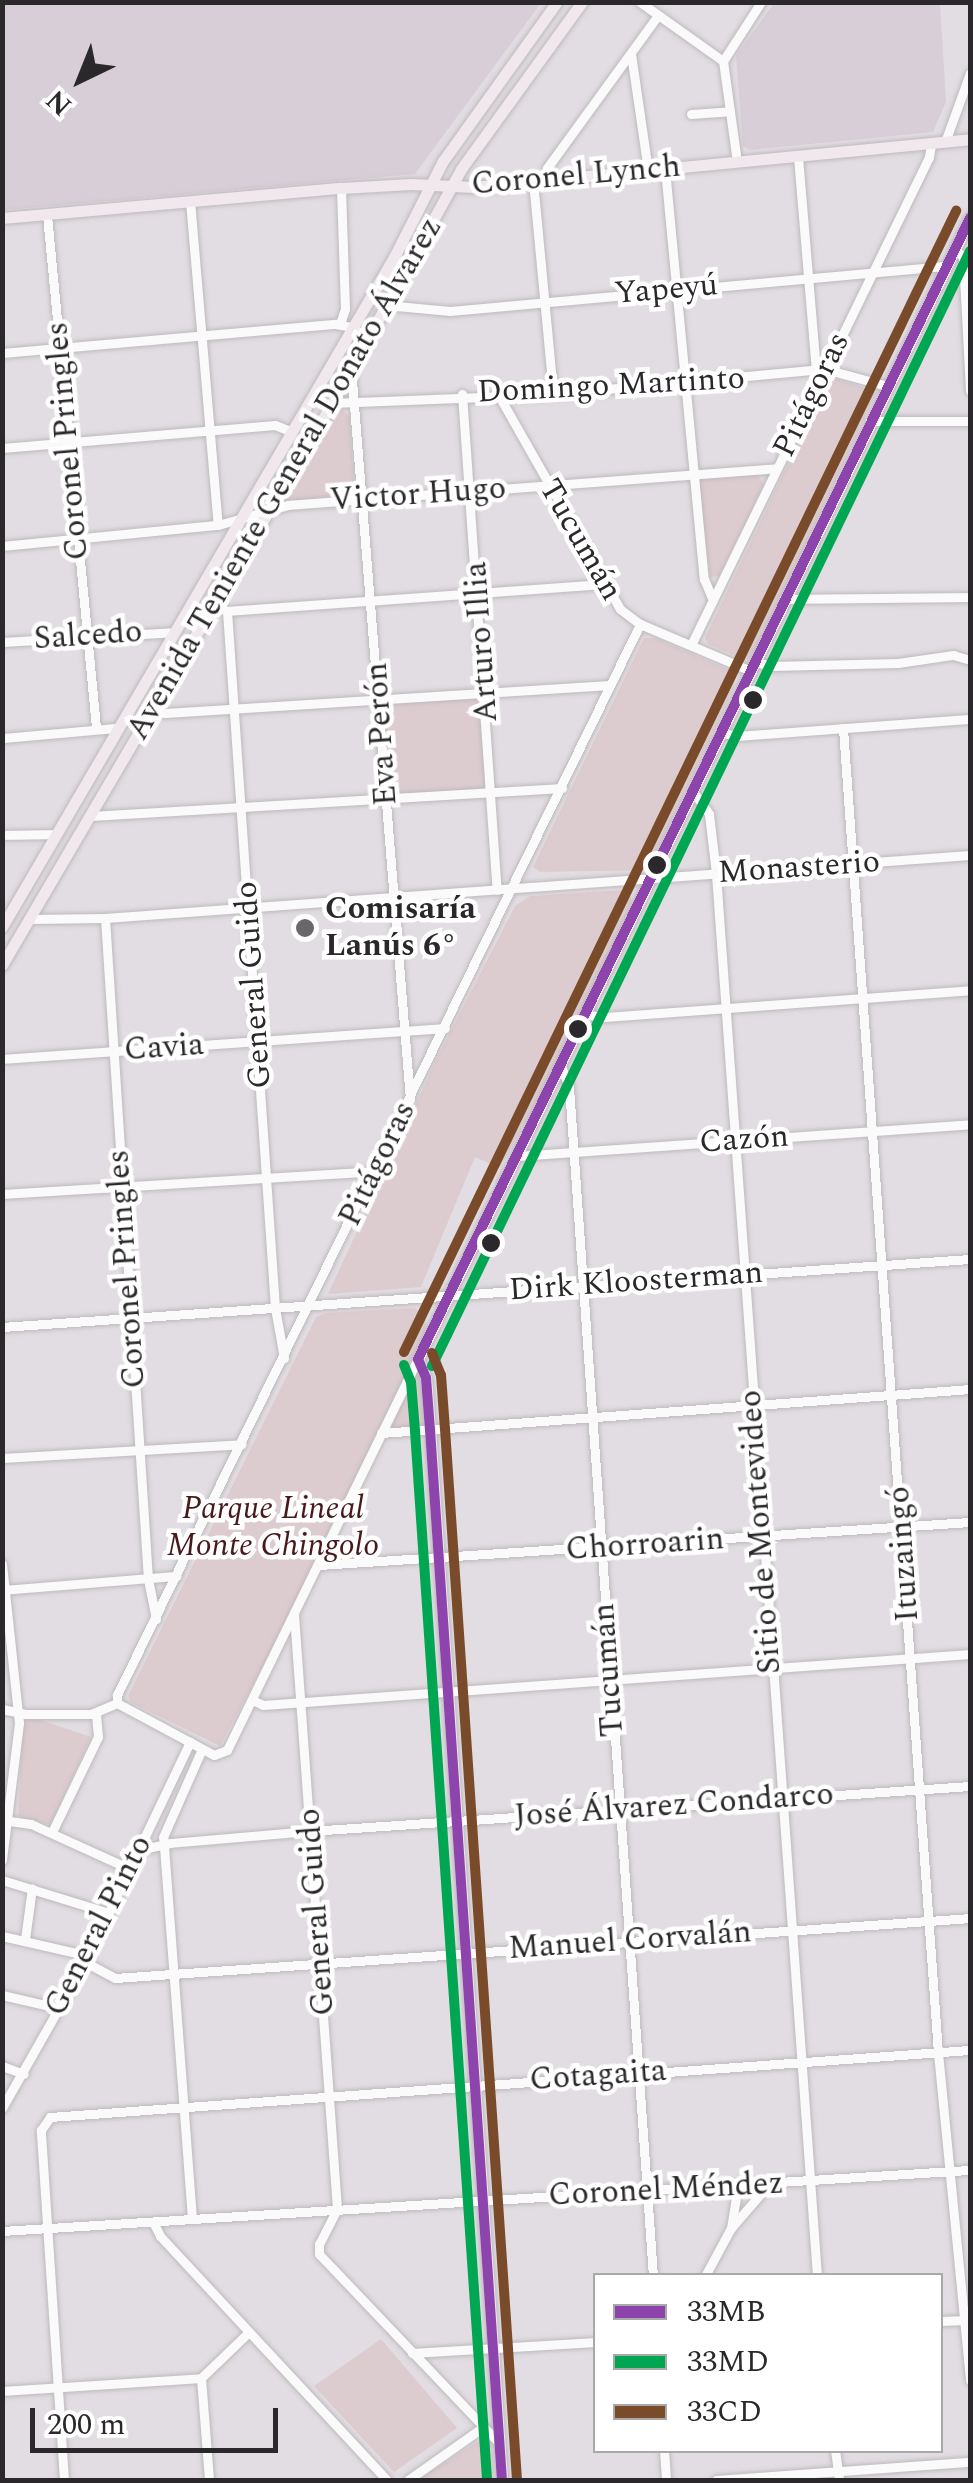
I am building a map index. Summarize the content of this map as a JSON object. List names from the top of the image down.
{
  "streets": {
    "main road": ["Coronel Lynch", "Avenida Teniente General Donato Álvarez"],
    "street": [
      "Yapeyú",
      "Domingo Martinto",
      "Pitágoras",
      "Coronel Pringles",
      "Victor Hugo",
      "Tucumán",
      "Salcedo",
      "Arturo Illia",
      "Eva Perón",
      "Monasterio",
      "General Guido",
      "Cavia",
      "Cazón",
      "Dirk Kloosterman",
      "Sitio de Montevideo",
      "Chorroarin",
      "Ituzaingó",
      "José Álvarez Condarco",
      "General Pinto",
      "Manuel Corvalán",
      "Cotagaita",
      "Coronel Méndez"
    ]
  },
  "crossings": [
    ["Coronel Lynch", "Pitágoras"],
    ["Coronel Lynch", "Coronel Pringles"],
    ["Coronel Lynch", "Avenida Teniente General Donato Álvarez"],
    ["Yapeyú", "Pitágoras"],
    ["Yapeyú", "Avenida Teniente General Donato Álvarez"],
    ["Domingo Martinto", "Pitágoras"],
    ["Domingo Martinto", "Avenida Teniente General Donato Álvarez"],
    ["Domingo Martinto", "Tucumán"],
    ["Domingo Martinto", "Arturo Illia"],
    ["Domingo Martinto", "Eva Perón"],
    ["Pitágoras", "Coronel Pringles"],
    ["Pitágoras", "Victor Hugo"],
    ["Pitágoras", "Tucumán"],
    ["Pitágoras", "Eva Perón"],
    ["Pitágoras", "Monasterio"],
    ["Pitágoras", "General Guido"],
    ["Pitágoras", "Cavia"],
    ["Pitágoras", "Dirk Kloosterman"],
    ["Coronel Pringles", "Victor Hugo"],
    ["Coronel Pringles", "Salcedo"],
    ["Coronel Pringles", "Monasterio"],
    ["Coronel Pringles", "Cavia"],
    ["Coronel Pringles", "Dirk Kloosterman"],
    ["Avenida Teniente General Donato Álvarez", "Victor Hugo"],
    ["Avenida Teniente General Donato Álvarez", "Salcedo"],
    ["Avenida Teniente General Donato Álvarez", "Eva Perón"],
    ["Avenida Teniente General Donato Álvarez", "Monasterio"],
    ["Victor Hugo", "Tucumán"],
    ["Victor Hugo", "Arturo Illia"],
    ["Victor Hugo", "Eva Perón"],
    ["Tucumán", "Cazón"],
    ["Tucumán", "Dirk Kloosterman"],
    ["Tucumán", "Chorroarin"],
    ["Tucumán", "José Álvarez Condarco"],
    ["Tucumán", "Manuel Corvalán"],
    ["Tucumán", "Cotagaita"],
    ["Tucumán", "Coronel Méndez"],
    ["Arturo Illia", "Monasterio"],
    ["Eva Perón", "Monasterio"],
    ["Eva Perón", "Cavia"],
    ["Monasterio", "General Guido"],
    ["Monasterio", "Sitio de Montevideo"],
    ["Monasterio", "Ituzaingó"],
    ["General Guido", "Cavia"],
    ["General Guido", "Dirk Kloosterman"],
    ["General Guido", "José Álvarez Condarco"],
    ["General Guido", "Manuel Corvalán"],
    ["General Guido", "Cotagaita"],
    ["General Guido", "Coronel Méndez"],
    ["Cazón", "Sitio de Montevideo"],
    ["Cazón", "Ituzaingó"],
    ["Dirk Kloosterman", "Sitio de Montevideo"],
    ["Dirk Kloosterman", "Ituzaingó"],
    ["Sitio de Montevideo", "Chorroarin"],
    ["Sitio de Montevideo", "José Álvarez Condarco"],
    ["Sitio de Montevideo", "Manuel Corvalán"],
    ["Sitio de Montevideo", "Cotagaita"],
    ["Sitio de Montevideo", "Coronel Méndez"],
    ["Chorroarin", "Ituzaingó"],
    ["Ituzaingó", "José Álvarez Condarco"],
    ["Ituzaingó", "Manuel Corvalán"],
    ["Ituzaingó", "Cotagaita"],
    ["Ituzaingó", "Coronel Méndez"],
    ["José Álvarez Condarco", "General Pinto"],
    ["General Pinto", "Manuel Corvalán"],
    ["Cotagaita", "Coronel Méndez"]
  ],
  "parks": ["Parque Lineal Monte Chingolo"],
  "places": ["Comisaría Lanús 6°"],
  "lines": ["transit line 33CD", "transit line 33MB", "transit line 33MD"],
  "legend": ["33MB", "33MD", "33CD"],
  "scale_bar": "200 m",
  "north": "bottom left"
}
